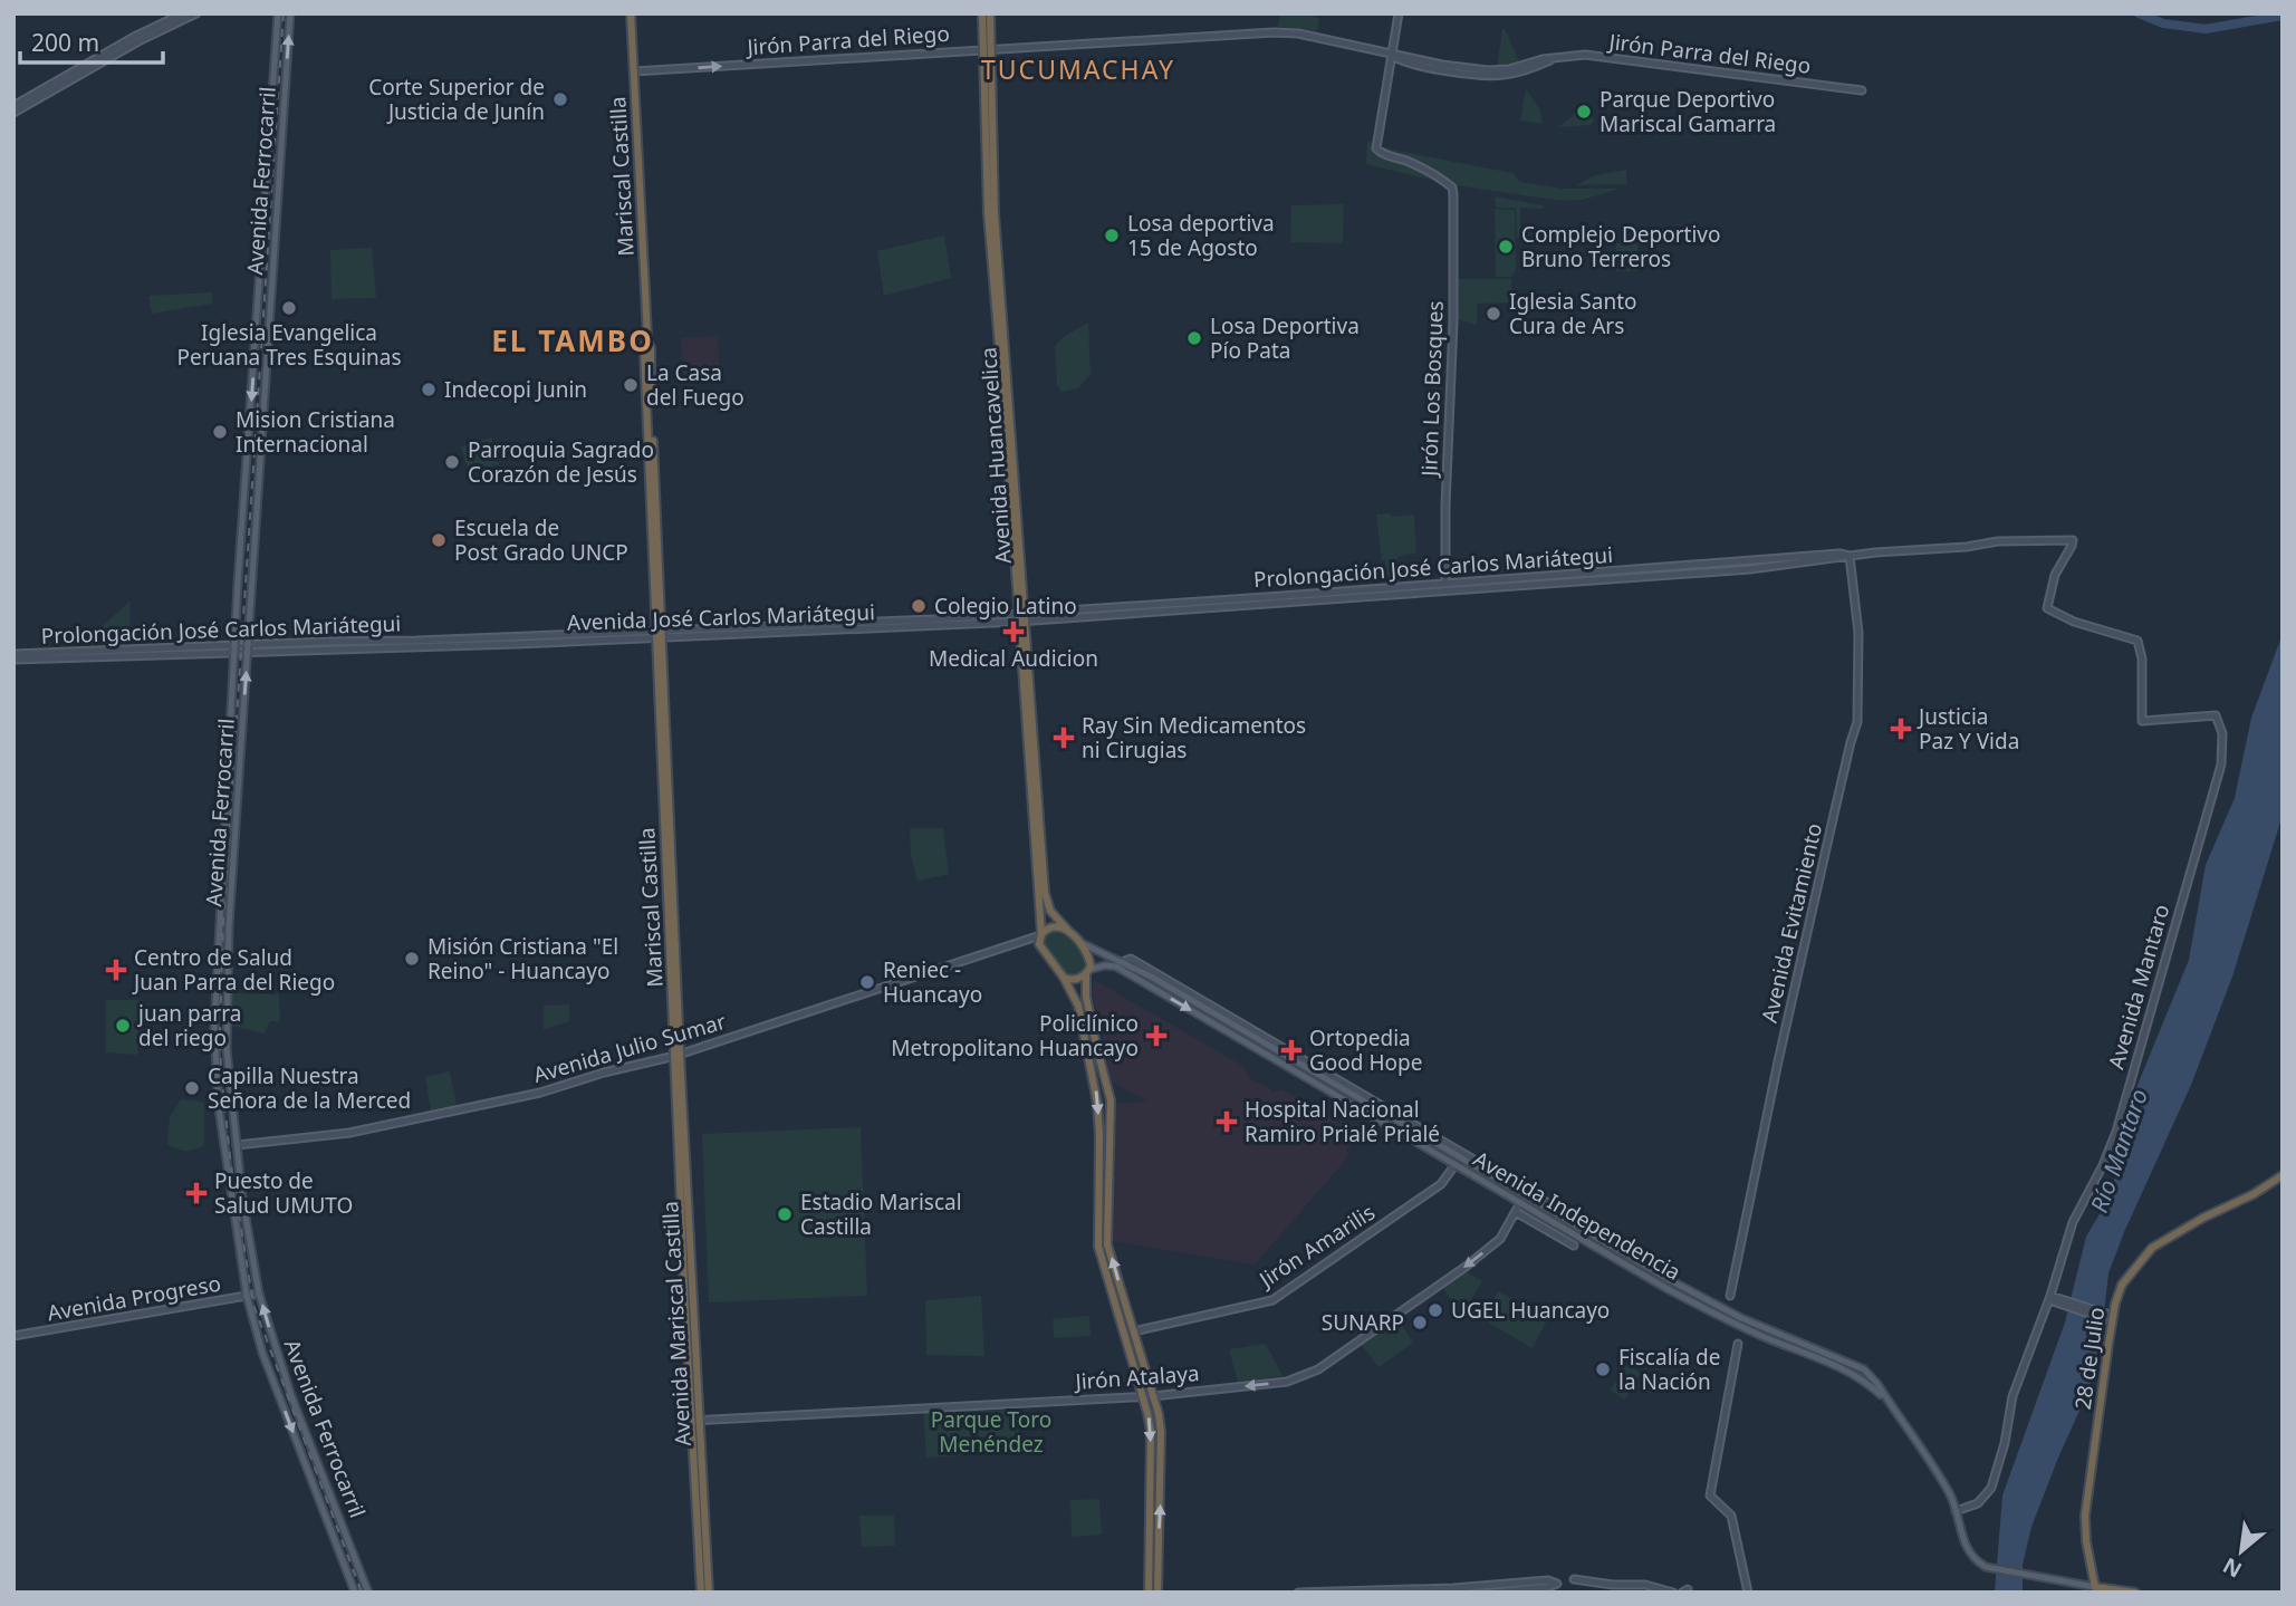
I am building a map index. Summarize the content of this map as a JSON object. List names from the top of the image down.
{
  "streets": {
    "highway": [
      "Mariscal Castilla",
      "Avenida Huancavelica",
      "Avenida Mariscal Castilla",
      "28 de Julio"
    ],
    "main road": ["Avenida Ferrocarril", "Avenida Independencia"],
    "street": [
      "Jirón Parra del Riego",
      "Jirón Los Bosques",
      "Prolongación José Carlos Mariátegui",
      "Avenida José Carlos Mariátegui",
      "Avenida Evitamiento",
      "Avenida Mantaro",
      "Avenida Julio Sumar",
      "Jirón Amarilis",
      "Avenida Progreso",
      "Jirón Atalaya"
    ]
  },
  "crossings": [
    ["Jirón Parra del Riego", "Mariscal Castilla"],
    ["Jirón Parra del Riego", "Jirón Los Bosques"],
    ["Jirón Parra del Riego", "Avenida Huancavelica"],
    ["Mariscal Castilla", "Avenida José Carlos Mariátegui"],
    ["Mariscal Castilla", "Avenida Julio Sumar"],
    ["Mariscal Castilla", "Avenida Mariscal Castilla"],
    ["Avenida Ferrocarril", "Prolongación José Carlos Mariátegui"],
    ["Avenida Ferrocarril", "Avenida Julio Sumar"],
    ["Avenida Ferrocarril", "Avenida Progreso"],
    ["Jirón Los Bosques", "Prolongación José Carlos Mariátegui"],
    ["Avenida Huancavelica", "Prolongación José Carlos Mariátegui"],
    ["Avenida Huancavelica", "Avenida José Carlos Mariátegui"],
    ["Avenida Huancavelica", "Avenida Julio Sumar"],
    ["Avenida Huancavelica", "Avenida Independencia"],
    ["Prolongación José Carlos Mariátegui", "Avenida José Carlos Mariátegui"],
    ["Prolongación José Carlos Mariátegui", "Avenida Evitamiento"],
    ["Prolongación José Carlos Mariátegui", "Avenida Mantaro"],
    ["Avenida Mantaro", "Avenida Independencia"],
    ["Avenida Julio Sumar", "Avenida Independencia"],
    ["Avenida Julio Sumar", "Avenida Mariscal Castilla"],
    ["Avenida Independencia", "Jirón Amarilis"],
    ["Avenida Independencia", "28 de Julio"],
    ["Avenida Independencia", "Jirón Atalaya"],
    ["Avenida Mariscal Castilla", "Jirón Atalaya"]
  ],
  "one_way": ["Jirón Atalaya"],
  "districts": ["TUCUMACHAY", "EL TAMBO"],
  "water": ["Río Mantaro"],
  "parks": ["Parque Toro Menéndez"],
  "places": {
    "other": [
      "Corte Superior de Justicia de Junín",
      "Parque Deportivo Mariscal Gamarra",
      "Losa deportiva 15 de Agosto",
      "Complejo Deportivo Bruno Terreros",
      "Iglesia Evangelica Peruana Tres Esquinas",
      "Iglesia Santo Cura de Ars",
      "Losa Deportiva Pío Pata",
      "La Casa del Fuego",
      "Indecopi Junin",
      "Mision Cristiana Internacional",
      "Parroquia Sagrado Corazón de Jesús",
      "Escuela de Post Grado UNCP",
      "Colegio Latino",
      "Misión Cristiana \"El Reino\" - Huancayo",
      "Reniec - Huancayo",
      "juan parra del riego",
      "Capilla Nuestra Señora de la Merced",
      "Estadio Mariscal Castilla",
      "UGEL Huancayo",
      "SUNARP",
      "Fiscalía de la Nación"
    ],
    "health": [
      "Medical Audicion",
      "Justicia Paz Y Vida",
      "Ray Sin Medicamentos ni Cirugias",
      "Centro de Salud Juan Parra del Riego",
      "Policlínico Metropolitano Huancayo",
      "Ortopedia Good Hope",
      "Hospital Nacional Ramiro Prialé Prialé",
      "Puesto de Salud UMUTO"
    ]
  },
  "scale_bar": "200 m",
  "north": "bottom left"
}
